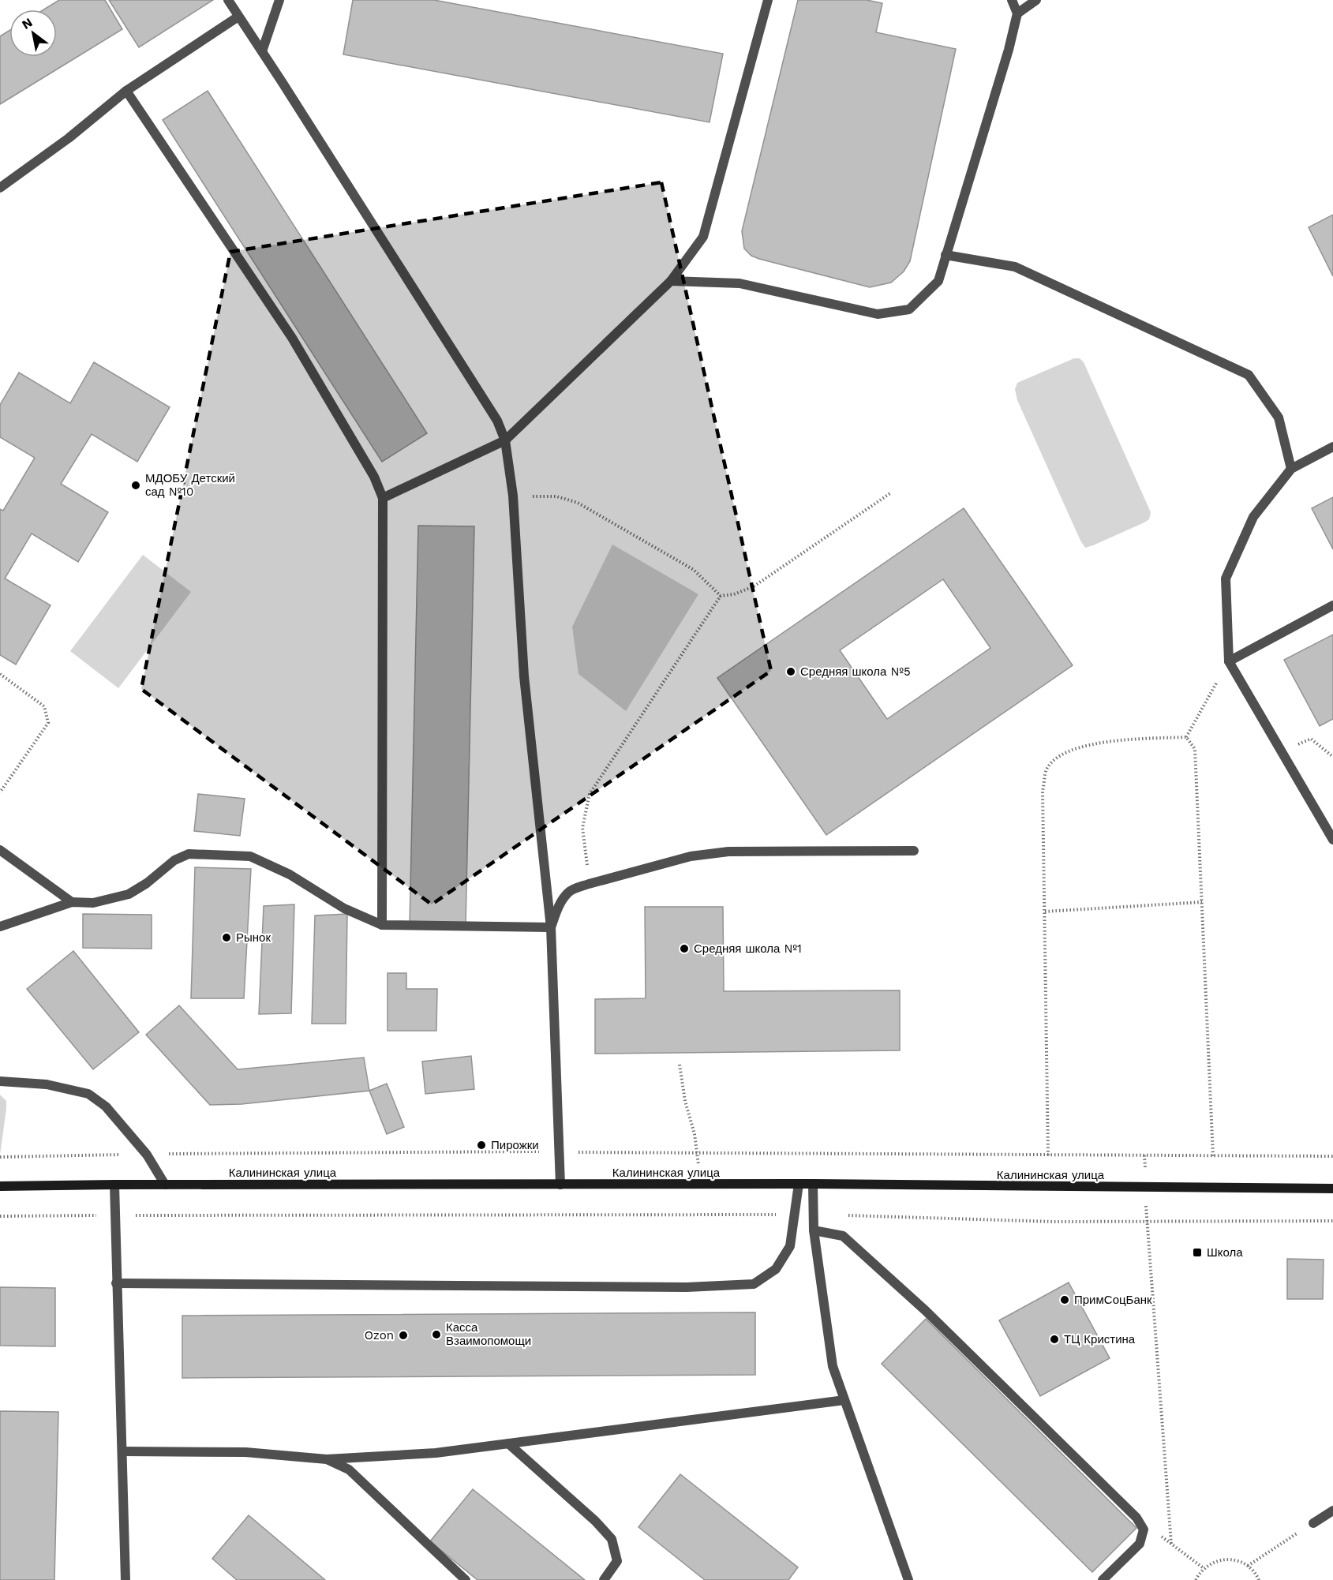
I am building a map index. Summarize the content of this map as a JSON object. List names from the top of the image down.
{
  "streets": {
    "main road": ["Калининская улица"]
  },
  "places": {
    "other": [
      "МДОБУ Детский сад №10",
      "Средняя школа №5",
      "Рынок",
      "Средняя школа №1",
      "Пирожки",
      "ПримСоцБанк",
      "Касса Взаимопомощи",
      "Ozon",
      "ТЦ Кристина"
    ],
    "transit": ["Школа"]
  },
  "north": "top left"
}
